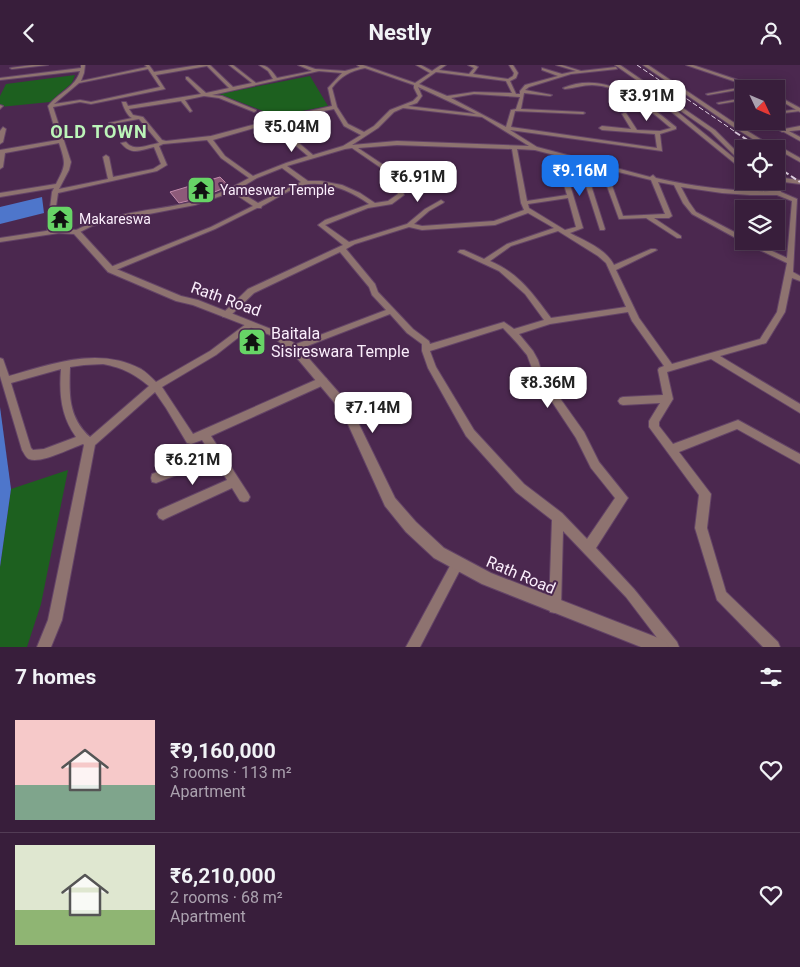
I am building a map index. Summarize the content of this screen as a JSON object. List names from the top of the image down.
{
  "streets": {
    "street": ["Rath Road"]
  },
  "districts": ["OLD TOWN"],
  "places": {
    "temple": ["Yameswar Temple", "Makareswa", "Baitala Sisireswara Temple"]
  },
  "north": "bottom right",
  "page": {
    "header": "Nestly",
    "price": [
      "₹3.91M",
      "₹5.04M",
      "₹9.16M",
      "₹6.91M",
      "₹8.36M",
      "₹7.14M",
      "₹6.21M"
    ],
    "heading": "7 homes",
    "list": [
      {
        "name": "₹9,160,000",
        "note": "3 rooms · 113 m² · Apartment"
      },
      {
        "name": "₹6,210,000",
        "note": "2 rooms · 68 m² · Apartment"
      }
    ]
  }
}
